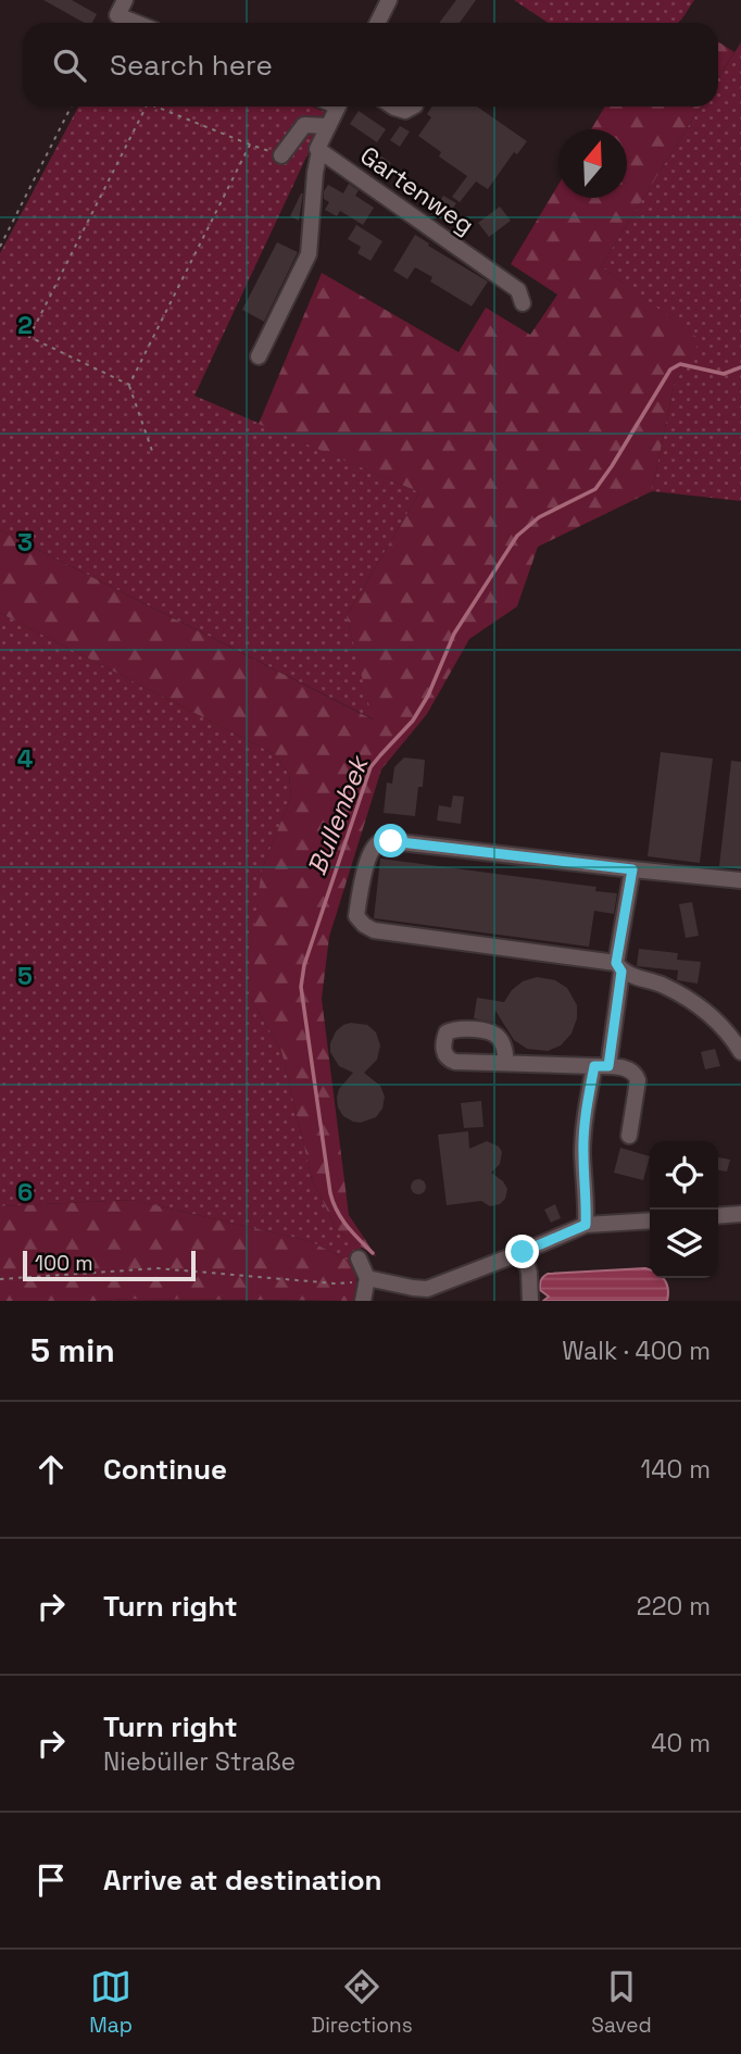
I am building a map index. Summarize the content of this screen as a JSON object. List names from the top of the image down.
{
  "streets": {
    "street": ["Gartenweg"]
  },
  "water": ["Bullenbek"],
  "scale_bar": "100 m",
  "north": "top",
  "page": {
    "search": "Search here",
    "scale": "100 m",
    "heading": ["5 min", "Walk · 400 m"],
    "list": [
      ["Continue", "140 m"],
      ["Turn right", "220 m"],
      ["Turn right", "Niebüller Straße", "40 m"],
      "Arrive at destination"
    ],
    "nav": ["Map", "Directions", "Saved"]
  },
  "grid": {
    "rows": [
      "2",
      "3",
      "4",
      "5",
      "6"
    ]
  }
}
